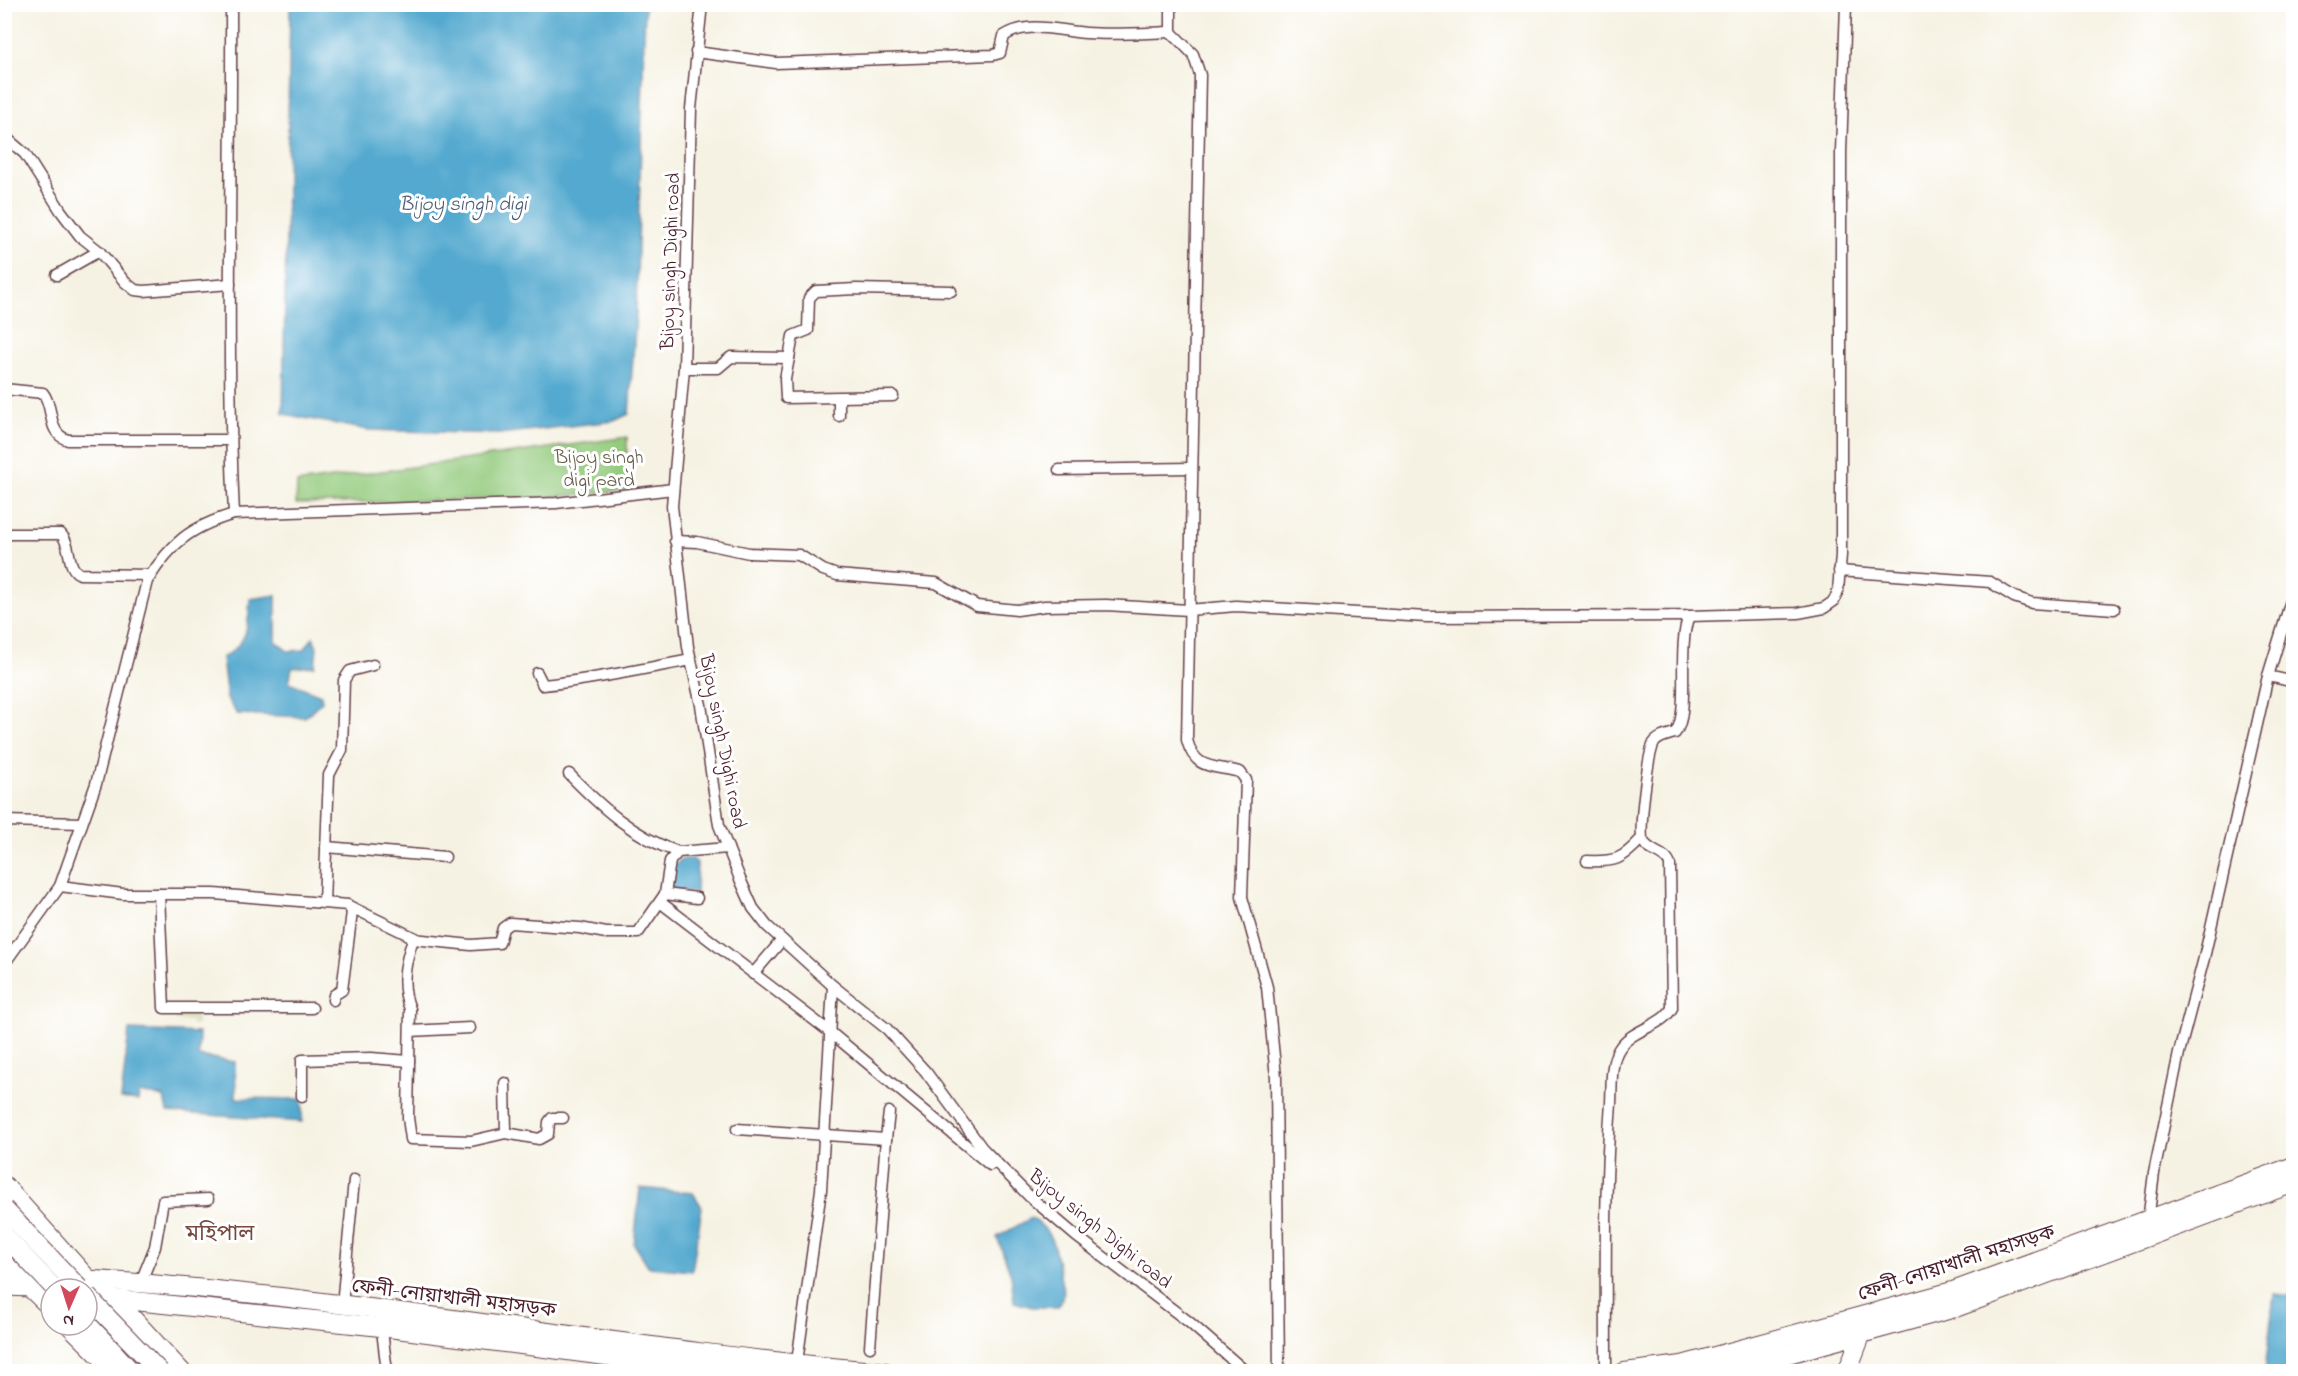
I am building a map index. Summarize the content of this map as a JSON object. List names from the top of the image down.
{
  "streets": {
    "highway": ["ফেনী-নোয়াখালী মহাসড়ক"],
    "street": ["Bijoy singh Dighi road"]
  },
  "districts": ["মহিপাল"],
  "water": ["Bijoy singh digi"],
  "parks": ["Bijoy singh digi pard"],
  "north": "bottom"
}
